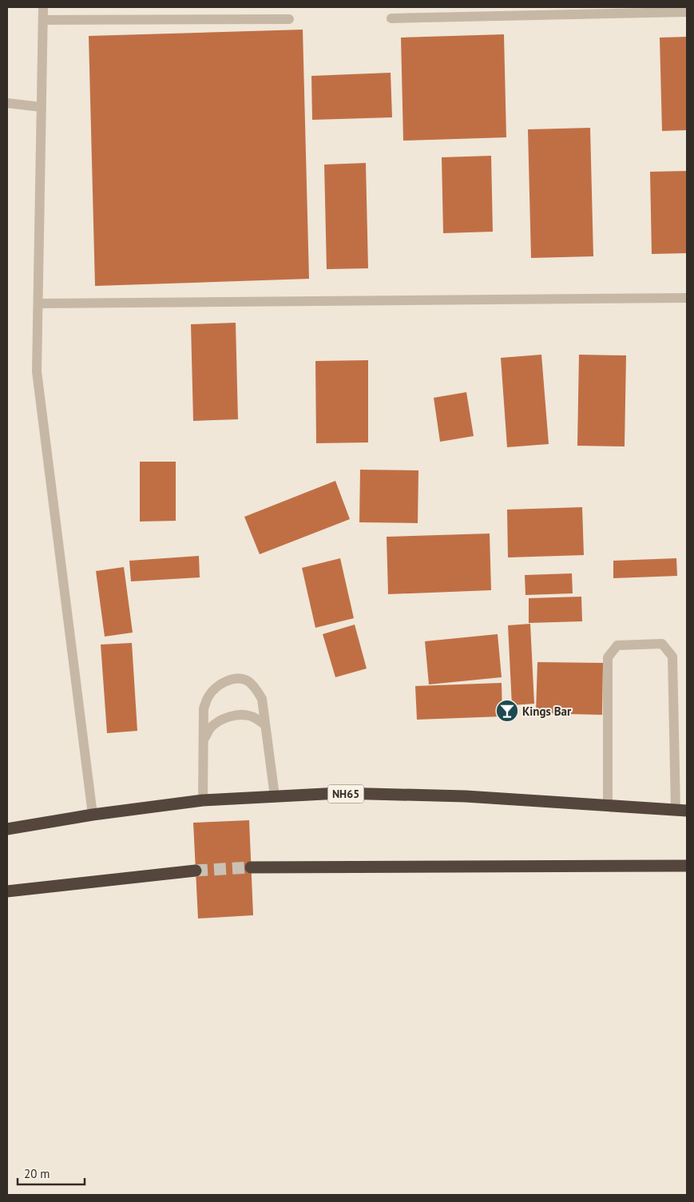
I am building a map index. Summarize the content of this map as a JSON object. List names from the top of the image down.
{
  "streets": {
    "highway": ["NH65"]
  },
  "places": {
    "bar": ["Kings Bar"]
  },
  "scale_bar": "20 m"
}
